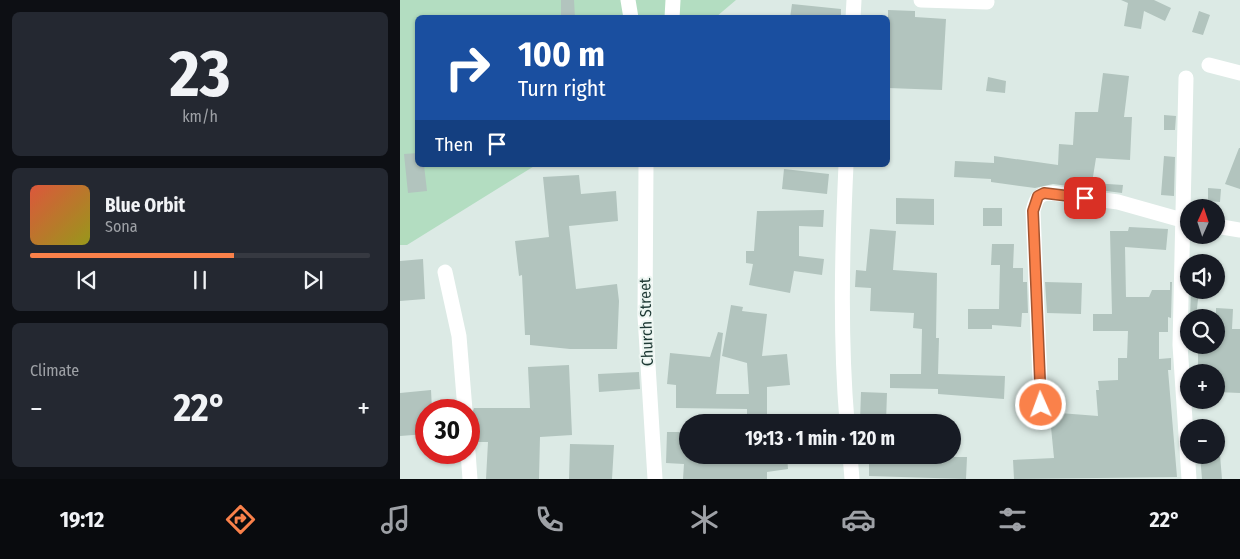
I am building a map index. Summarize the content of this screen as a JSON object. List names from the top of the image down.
{
  "streets": {
    "street": ["Church Street"]
  },
  "north": "top",
  "page": {
    "tile": [
      ["23", "km/h"],
      "Climate"
    ],
    "turn": ["100 m", "Turn right"],
    "then": "Then",
    "song": ["Blue Orbit", "Sona"],
    "map_buttons": ["+", "−"],
    "heat": ["−", "22°", "+"],
    "limit": "30",
    "trip": "19:13 · 1 min · 120 m",
    "tabs": ["19:12", "22°"]
  }
}
